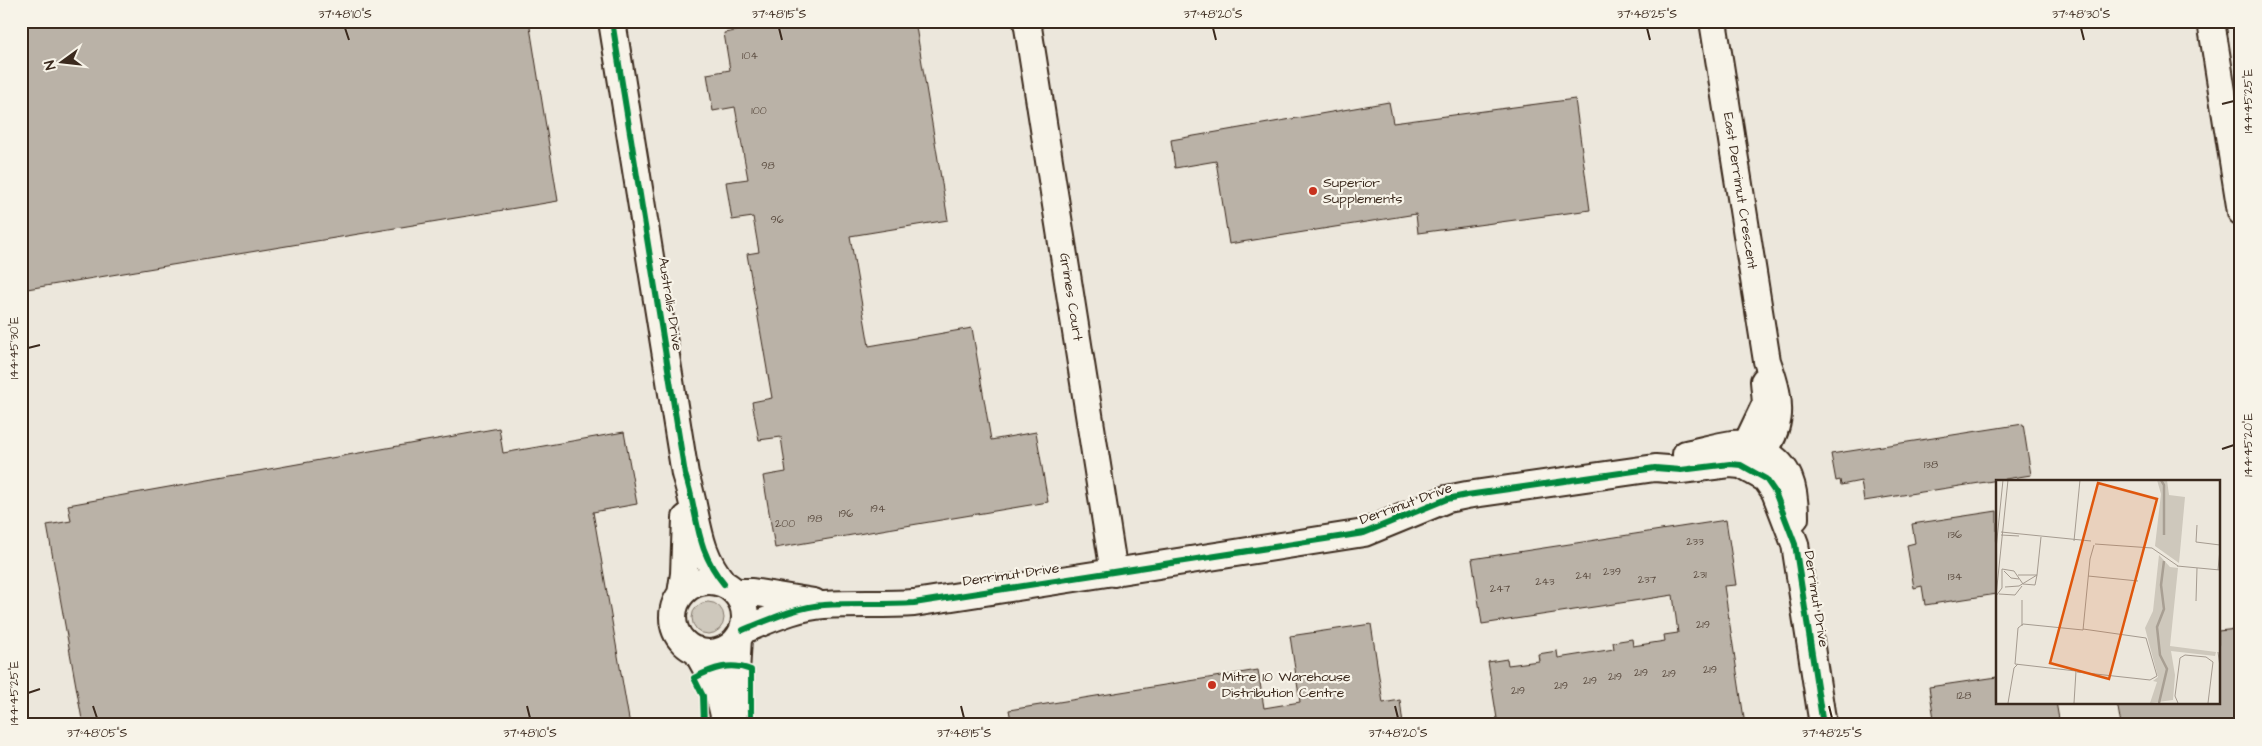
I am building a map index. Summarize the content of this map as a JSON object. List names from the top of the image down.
{
  "streets": {
    "street": [
      "East Derrimut Crescent",
      "Grimes Court",
      "Australis Drive",
      "Derrimut Drive"
    ]
  },
  "crossings": [
    ["East Derrimut Crescent", "Derrimut Drive"],
    ["Grimes Court", "Derrimut Drive"],
    ["Australis Drive", "Derrimut Drive"]
  ],
  "places": ["Superior Supplements", "Mitre 10 Warehouse Distribution Centre"],
  "house_numbers": [
    "104",
    "100",
    "98",
    "96",
    "138",
    "194",
    "196",
    "198",
    "200",
    "136",
    "233",
    "239",
    "231",
    "241",
    "134",
    "237",
    "243",
    "247",
    "219",
    "219",
    "219",
    "219",
    "219",
    "219",
    "219",
    "219",
    "128"
  ],
  "north": "left",
  "coordinates": [
    "37°48'10\"S",
    "37°48'15\"S",
    "37°48'20\"S",
    "37°48'25\"S",
    "37°48'30\"S",
    "144°45'25\"E",
    "144°45'30\"E",
    "144°45'20\"E",
    "37°48'05\"S"
  ]
}
